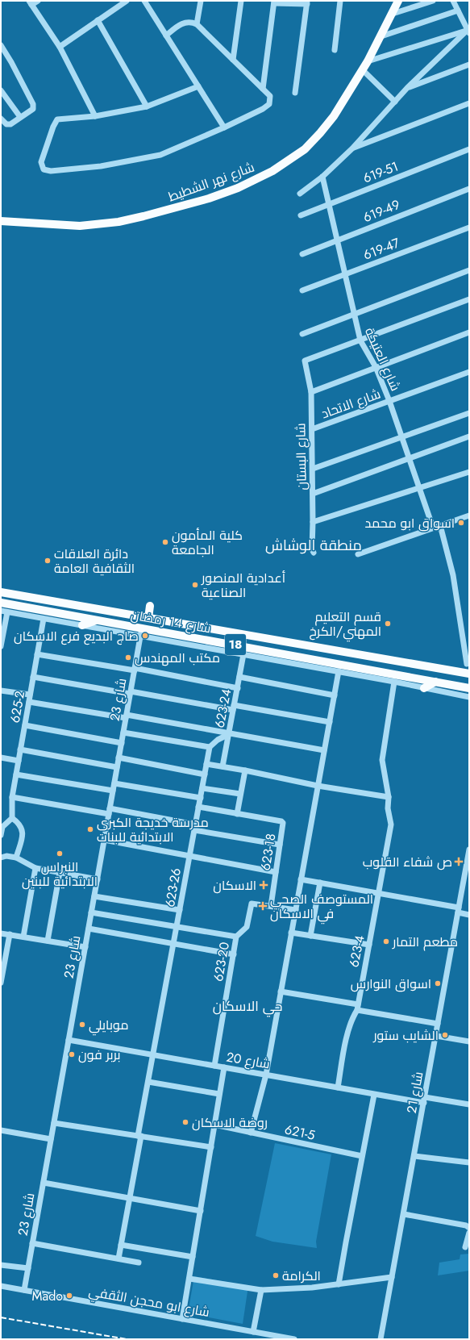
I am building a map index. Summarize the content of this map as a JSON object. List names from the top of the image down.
{
  "streets": {
    "main road": ["شارع نهر الشطيط", "شارع 14 رمضان", "18"],
    "street": [
      "619-51",
      "619-49",
      "619-47",
      "شارع العتيکة",
      "شارع الاتحاد",
      "شارع البستان",
      "شارع 23",
      "625-2",
      "623-24",
      "623-18",
      "623-26",
      "623-4",
      "623-20",
      "شارع 20",
      "شارع 21",
      "621-5",
      "شارع ابو محجن الثقفي"
    ]
  },
  "crossings": [
    ["619-51", "شارع العتيکة"],
    ["619-49", "شارع العتيکة"],
    ["619-47", "شارع العتيکة"],
    ["شارع العتيکة", "شارع الاتحاد"],
    ["شارع العتيکة", "شارع البستان"],
    ["شارع الاتحاد", "شارع البستان"],
    ["شارع 14 رمضان", "شارع 23"],
    ["شارع 23", "شارع 20"],
    ["شارع 23", "شارع ابو محجن الثقفي"],
    ["623-18", "623-20"],
    ["623-26", "شارع 20"],
    ["623-4", "شارع 20"],
    ["623-20", "شارع 20"],
    ["شارع 20", "شارع 21"]
  ],
  "districts": ["منطقة الوشاش", "حي الاسكان"],
  "places": {
    "other": [
      "اسواق ابو محمد",
      "كلية المأمون الجامعة",
      "دائرة العلاقات الثقافية العامة",
      "أعدادية المنصور الصناعية",
      "قسم التعليم المهني/الكرخ",
      "صاج البديع فرع الاسكان",
      "مكتب المهندس",
      "مدرسة خديجة الكبرى الابتدائية للبنات",
      "النبراس الابتدائية للبنين",
      "مطعم التمار",
      "اسواق النوارس",
      "موبايلي",
      "الشايب ستور",
      "بربر فون",
      "روضة الاسكان",
      "الكرامة",
      "Mado"
    ],
    "health": ["ص شفاء القلوب", "الاسكان", "المستوصف الصحي في الاسكان"]
  }
}
